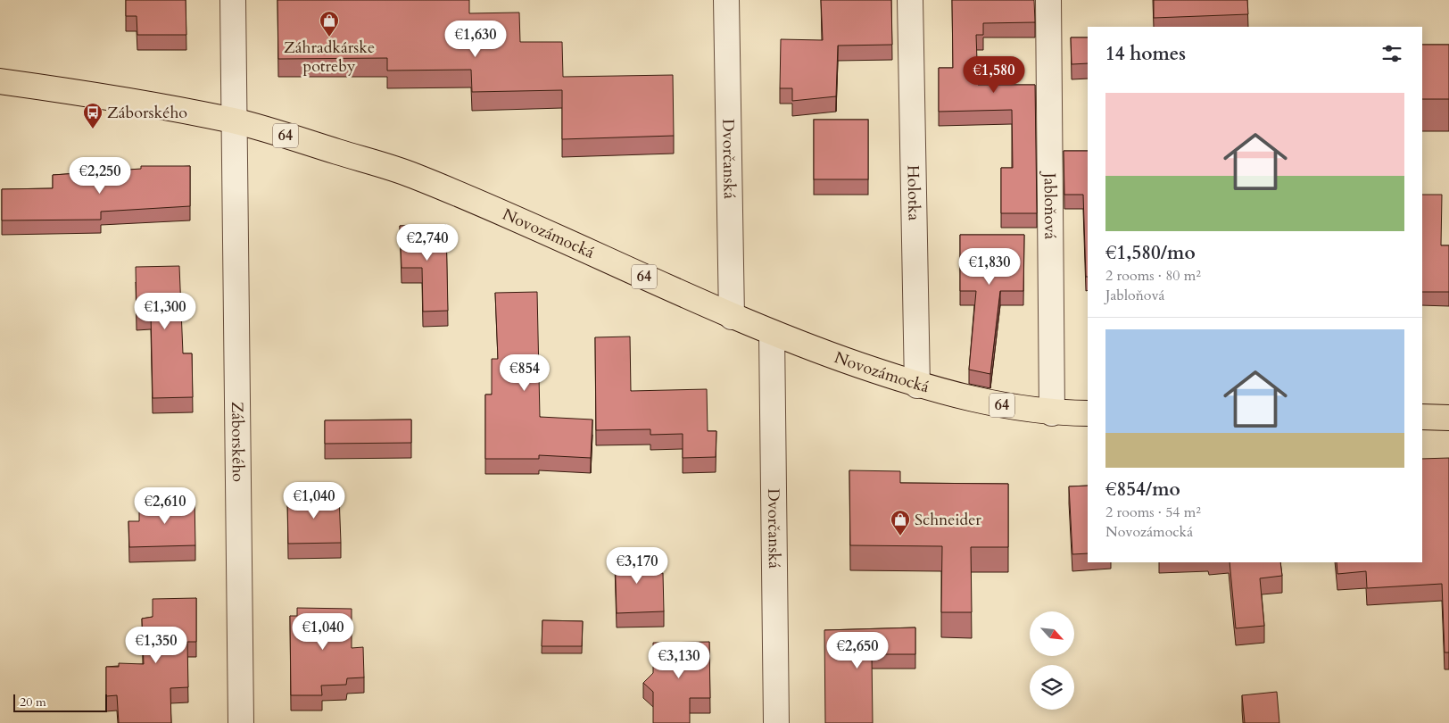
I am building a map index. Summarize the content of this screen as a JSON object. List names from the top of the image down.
{
  "streets": {
    "main road": ["64", "Novozámocká"],
    "street": [
      "Dvorčanská",
      "Holotka",
      "Jabloňová",
      "Záborského"
    ]
  },
  "crossings": [
    ["Dvorčanská", "Novozámocká"],
    ["Holotka", "Novozámocká"],
    ["Jabloňová", "Novozámocká"],
    ["Novozámocká", "Záborského"]
  ],
  "places": {
    "shop": ["Záhradkárske potreby", "Schneider"],
    "bus stop": ["Záborského"]
  },
  "scale_bar": "20 m",
  "north": "bottom right",
  "page": {
    "price": [
      "€1,630",
      "€1,580",
      "€2,250",
      "€2,740",
      "€1,830",
      "€1,300",
      "€854",
      "€1,040",
      "€2,610",
      "€3,170",
      "€1,040",
      "€1,350",
      "€2,650",
      "€3,130"
    ],
    "heading": "14 homes",
    "list": [
      {
        "name": "€1,580/mo",
        "note": "2 rooms · 80 m² · Jabloňová"
      },
      {
        "name": "€854/mo",
        "note": "2 rooms · 54 m² · Novozámocká"
      }
    ],
    "scale": "20 m"
  }
}
